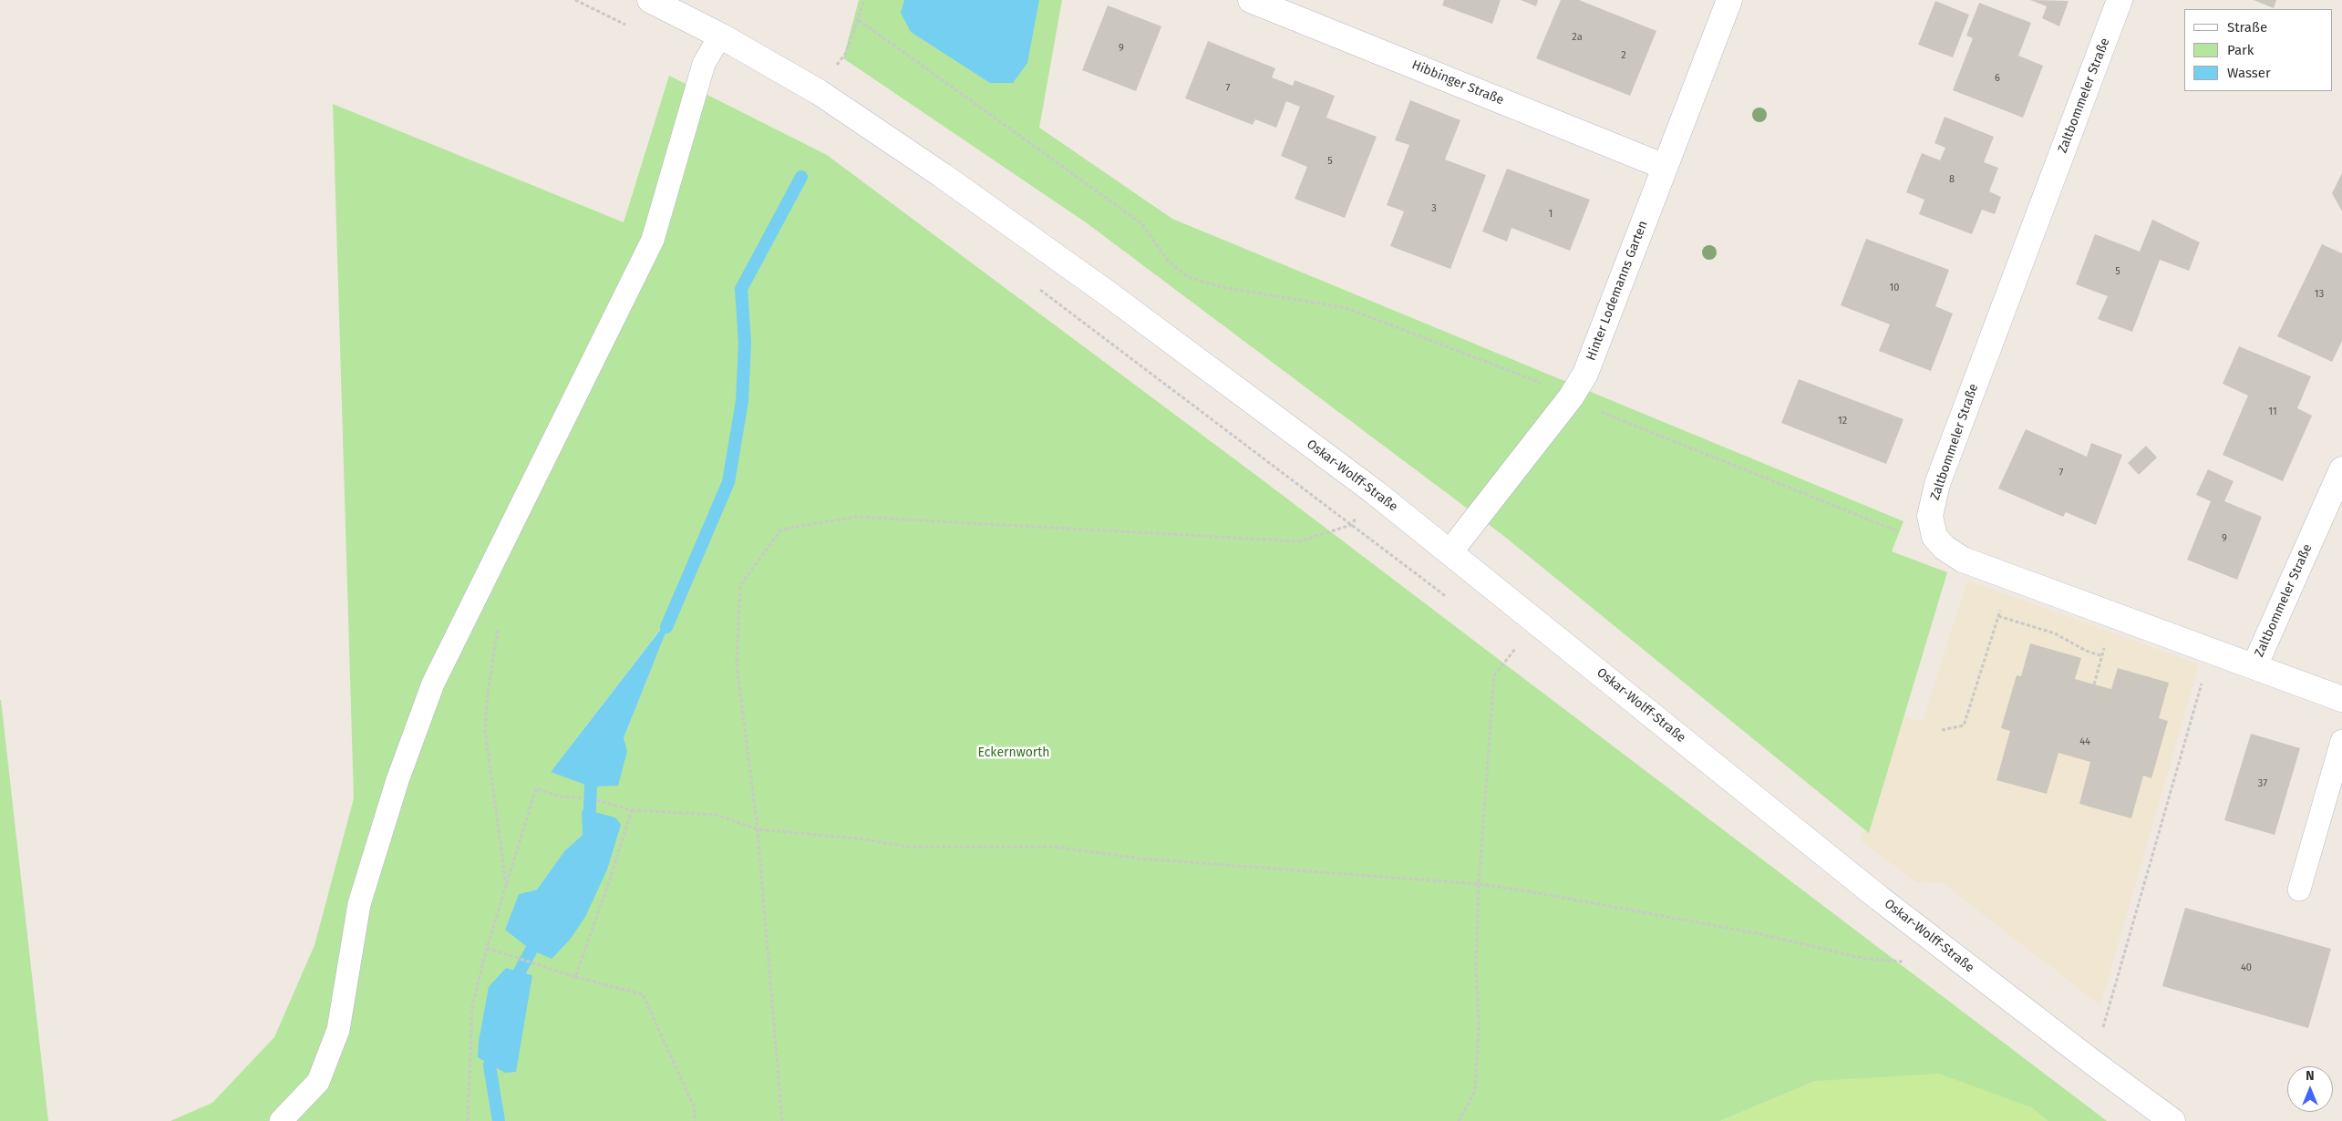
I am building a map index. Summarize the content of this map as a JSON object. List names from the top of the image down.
{
  "streets": {
    "street": [
      "Hibbinger Straße",
      "Zaltbommeler Straße",
      "Hinter Lodemanns Garten",
      "Oskar-Wolff-Straße"
    ]
  },
  "crossings": [
    ["Hibbinger Straße", "Hinter Lodemanns Garten"],
    ["Hinter Lodemanns Garten", "Oskar-Wolff-Straße"]
  ],
  "parks": ["Eckernworth"],
  "house_numbers": [
    "2a",
    "9",
    "2",
    "6",
    "7",
    "5",
    "8",
    "3",
    "1",
    "5",
    "10",
    "13",
    "11",
    "12",
    "7",
    "9",
    "44",
    "37",
    "40"
  ],
  "legend": ["Straße", "Park", "Wasser"],
  "north": "top"
}
